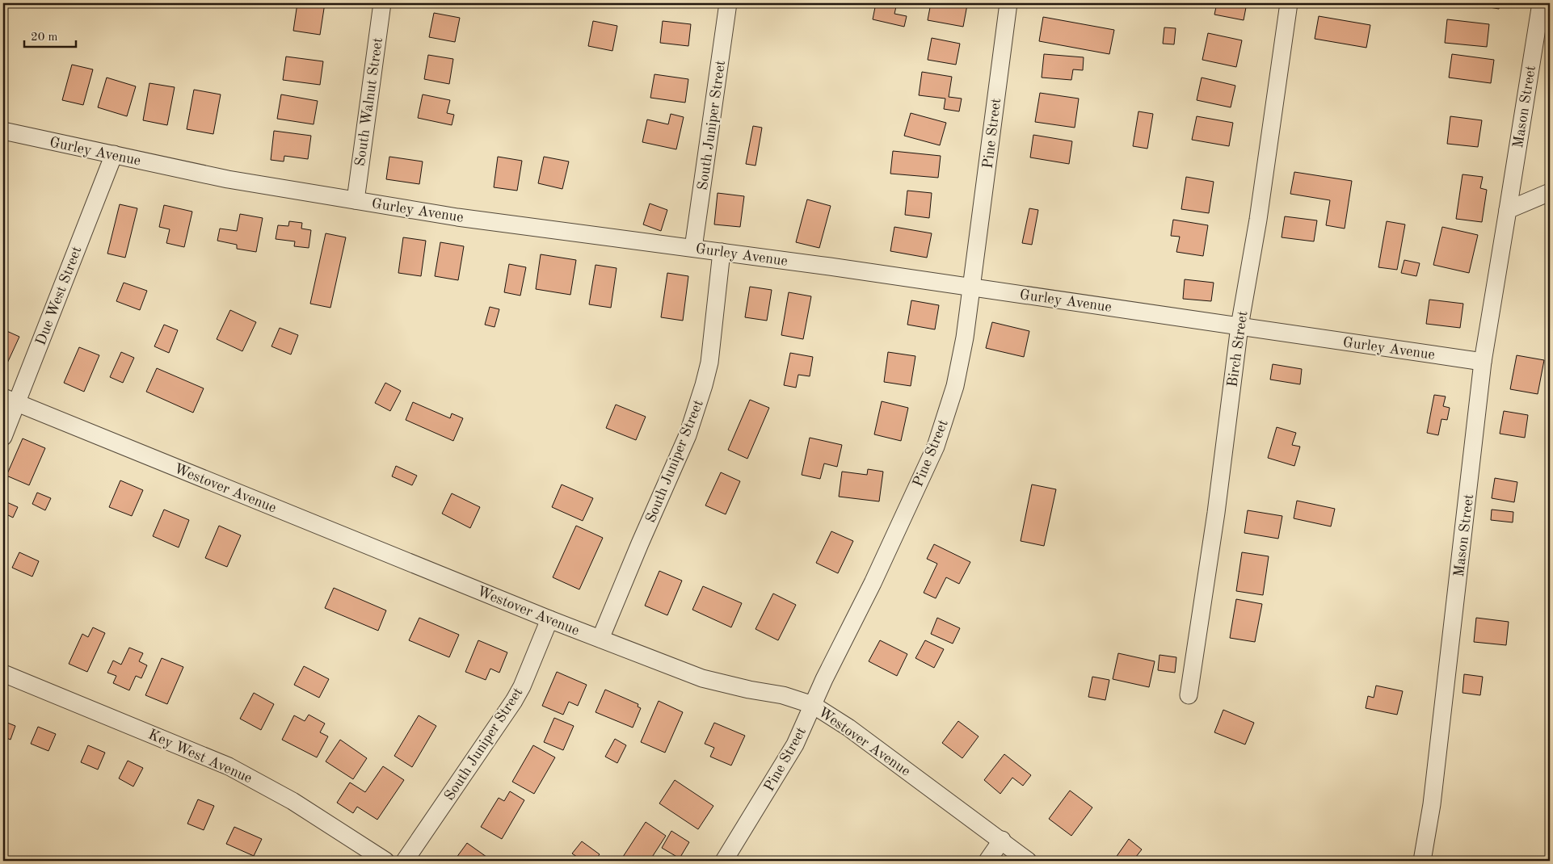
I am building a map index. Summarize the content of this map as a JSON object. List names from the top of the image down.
{
  "streets": {
    "street": [
      "South Walnut Street",
      "Mason Street",
      "South Juniper Street",
      "Pine Street",
      "Gurley Avenue",
      "Due West Street",
      "Birch Street",
      "Westover Avenue",
      "Key West Avenue"
    ]
  },
  "crossings": [
    ["South Walnut Street", "Gurley Avenue"],
    ["Mason Street", "Gurley Avenue"],
    ["South Juniper Street", "Gurley Avenue"],
    ["South Juniper Street", "Westover Avenue"],
    ["Pine Street", "Gurley Avenue"],
    ["Pine Street", "Westover Avenue"],
    ["Gurley Avenue", "Due West Street"],
    ["Gurley Avenue", "Birch Street"],
    ["Due West Street", "Westover Avenue"]
  ],
  "scale_bar": "20 m"
}
